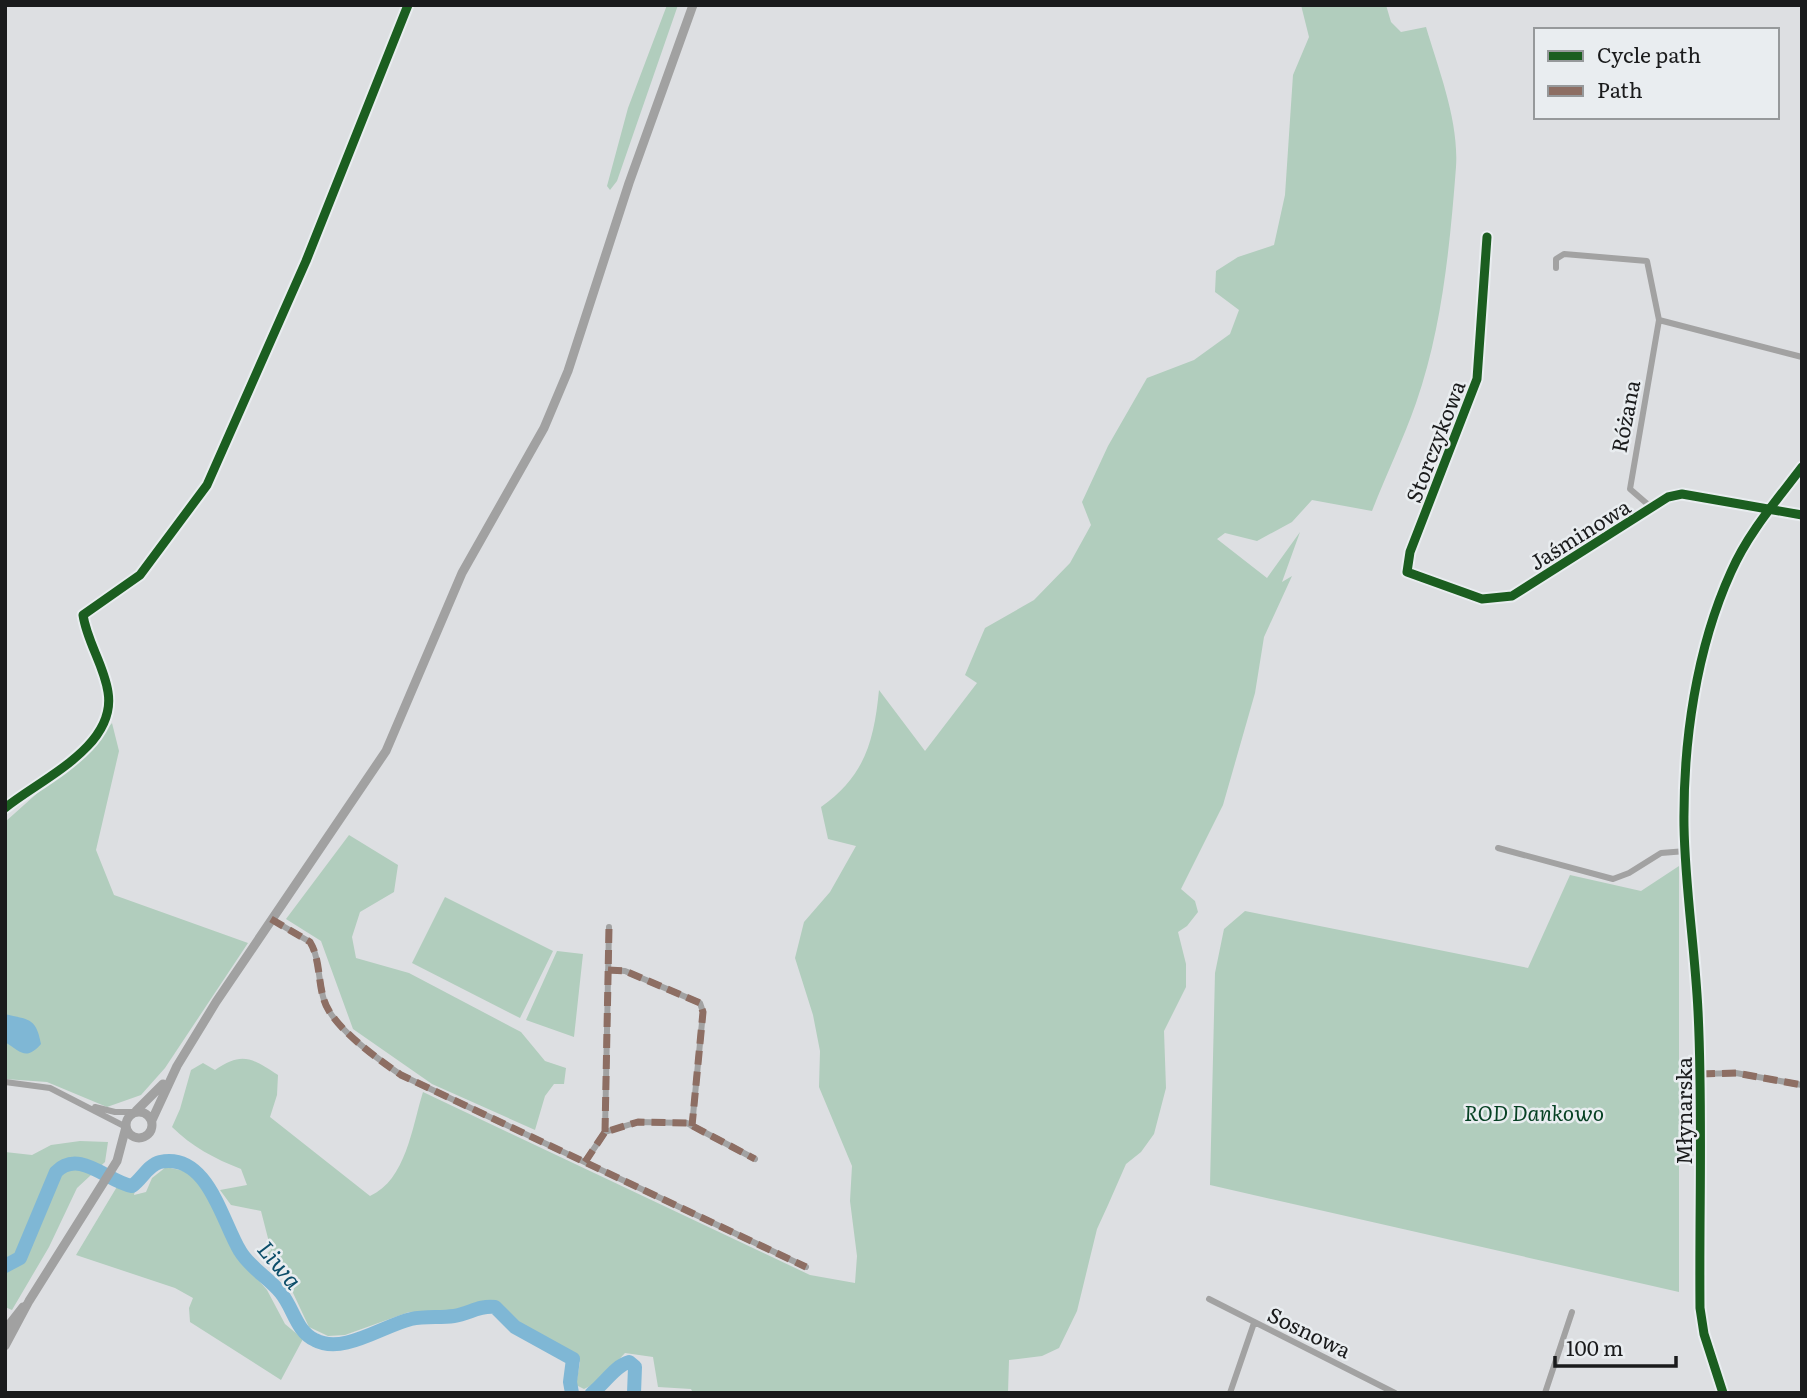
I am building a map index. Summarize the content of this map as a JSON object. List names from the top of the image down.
{
  "streets": {
    "main road": ["Młynarska"],
    "street": [
      "Różana",
      "Storczykowa",
      "Jaśminowa",
      "Sosnowa"
    ]
  },
  "crossings": [
    ["Różana", "Jaśminowa"],
    ["Storczykowa", "Jaśminowa"],
    ["Jaśminowa", "Młynarska"]
  ],
  "water": ["Liwa"],
  "parks": ["ROD Dankowo"],
  "legend": ["Cycle path", "Path"],
  "scale_bar": "100 m"
}
